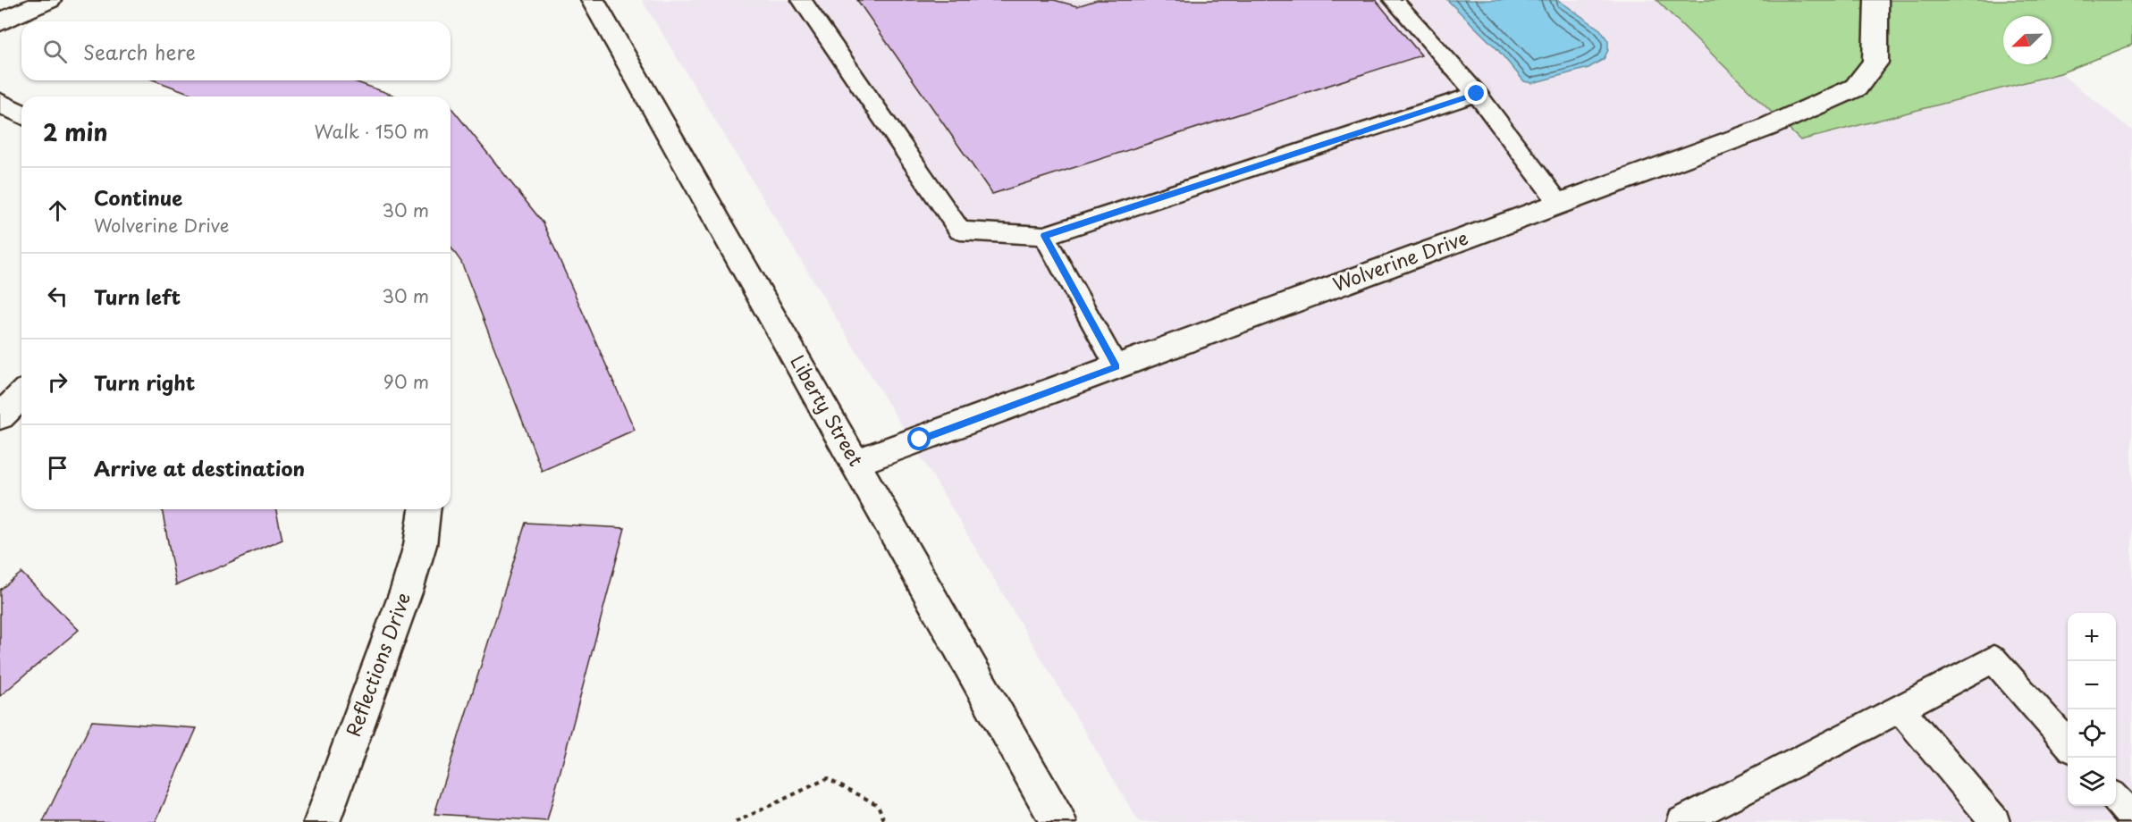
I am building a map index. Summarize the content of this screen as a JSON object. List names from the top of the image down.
{
  "streets": {
    "street": ["Wolverine Drive", "Liberty Street", "Reflections Drive"]
  },
  "crossings": [
    ["Wolverine Drive", "Liberty Street"]
  ],
  "north": "bottom left",
  "page": {
    "search": "Search here",
    "heading": ["2 min", "Walk · 150 m"],
    "list": [
      ["Continue", "Wolverine Drive", "30 m"],
      ["Turn left", "30 m"],
      ["Turn right", "90 m"],
      "Arrive at destination"
    ],
    "map_buttons": ["+", "−"]
  }
}
